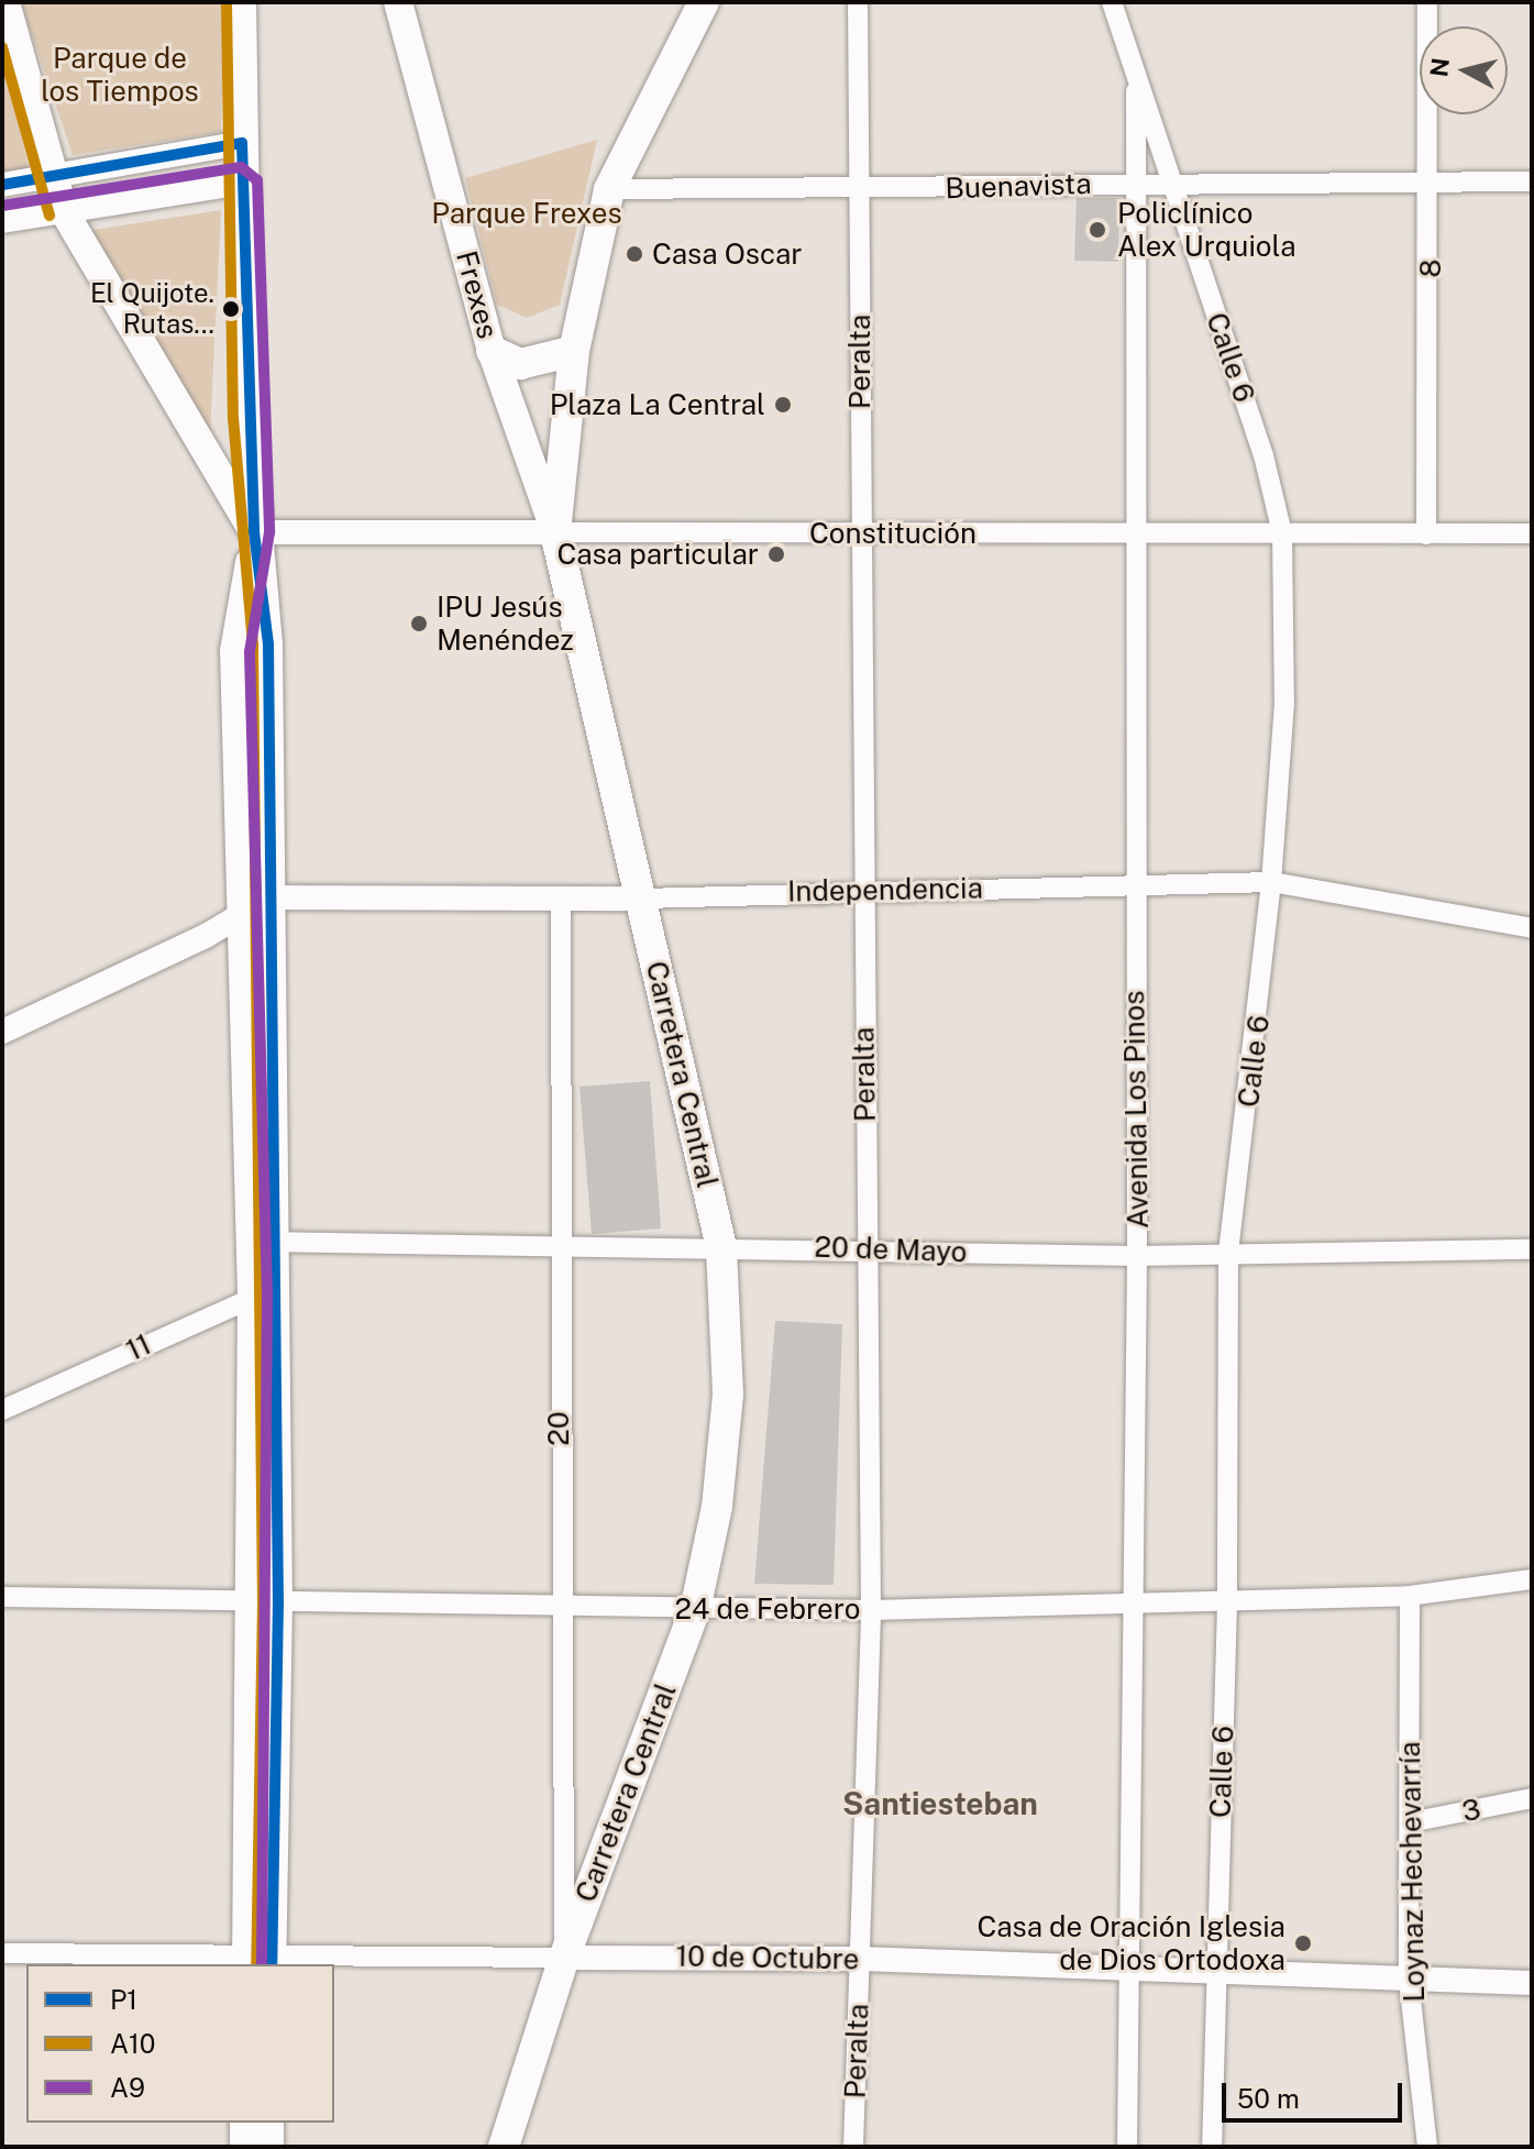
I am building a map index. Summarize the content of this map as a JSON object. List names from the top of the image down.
{
  "streets": {
    "main road": ["Frexes", "Carretera Central"],
    "street": [
      "Buenavista",
      "8",
      "Calle 6",
      "Peralta",
      "Constitución",
      "Independencia",
      "Avenida Los Pinos",
      "20 de Mayo",
      "11",
      "20",
      "24 de Febrero",
      "3",
      "Loynaz Hechevarría",
      "10 de Octubre"
    ]
  },
  "crossings": [
    ["Buenavista", "8"],
    ["Buenavista", "Calle 6"],
    ["Buenavista", "Peralta"],
    ["Buenavista", "Carretera Central"],
    ["Buenavista", "Avenida Los Pinos"],
    ["8", "Constitución"],
    ["Frexes", "Constitución"],
    ["Frexes", "Carretera Central"],
    ["Calle 6", "Constitución"],
    ["Calle 6", "Independencia"],
    ["Calle 6", "Avenida Los Pinos"],
    ["Calle 6", "20 de Mayo"],
    ["Calle 6", "24 de Febrero"],
    ["Calle 6", "10 de Octubre"],
    ["Peralta", "Constitución"],
    ["Peralta", "Independencia"],
    ["Peralta", "20 de Mayo"],
    ["Peralta", "24 de Febrero"],
    ["Peralta", "10 de Octubre"],
    ["Constitución", "Carretera Central"],
    ["Constitución", "Avenida Los Pinos"],
    ["Independencia", "Carretera Central"],
    ["Independencia", "Avenida Los Pinos"],
    ["Independencia", "20"],
    ["Carretera Central", "20 de Mayo"],
    ["Carretera Central", "20"],
    ["Carretera Central", "24 de Febrero"],
    ["Carretera Central", "10 de Octubre"],
    ["Avenida Los Pinos", "20 de Mayo"],
    ["Avenida Los Pinos", "24 de Febrero"],
    ["Avenida Los Pinos", "10 de Octubre"],
    ["20 de Mayo", "20"],
    ["20", "24 de Febrero"],
    ["20", "10 de Octubre"],
    ["24 de Febrero", "Loynaz Hechevarría"],
    ["3", "Loynaz Hechevarría"],
    ["Loynaz Hechevarría", "10 de Octubre"]
  ],
  "districts": ["Santiesteban"],
  "parks": ["Parque de los Tiempos", "Parque Frexes"],
  "places": [
    "Policlínico Alex Urquiola",
    "Casa Oscar",
    "El Quijote. Rutas...",
    "Plaza La Central",
    "Casa particular",
    "IPU Jesús Menéndez",
    "Casa de Oración Iglesia de Dios Ortodoxa"
  ],
  "lines": ["transit line A10", "transit line P1", "transit line A9"],
  "legend": ["P1", "A10", "A9"],
  "scale_bar": "50 m",
  "north": "left"
}
